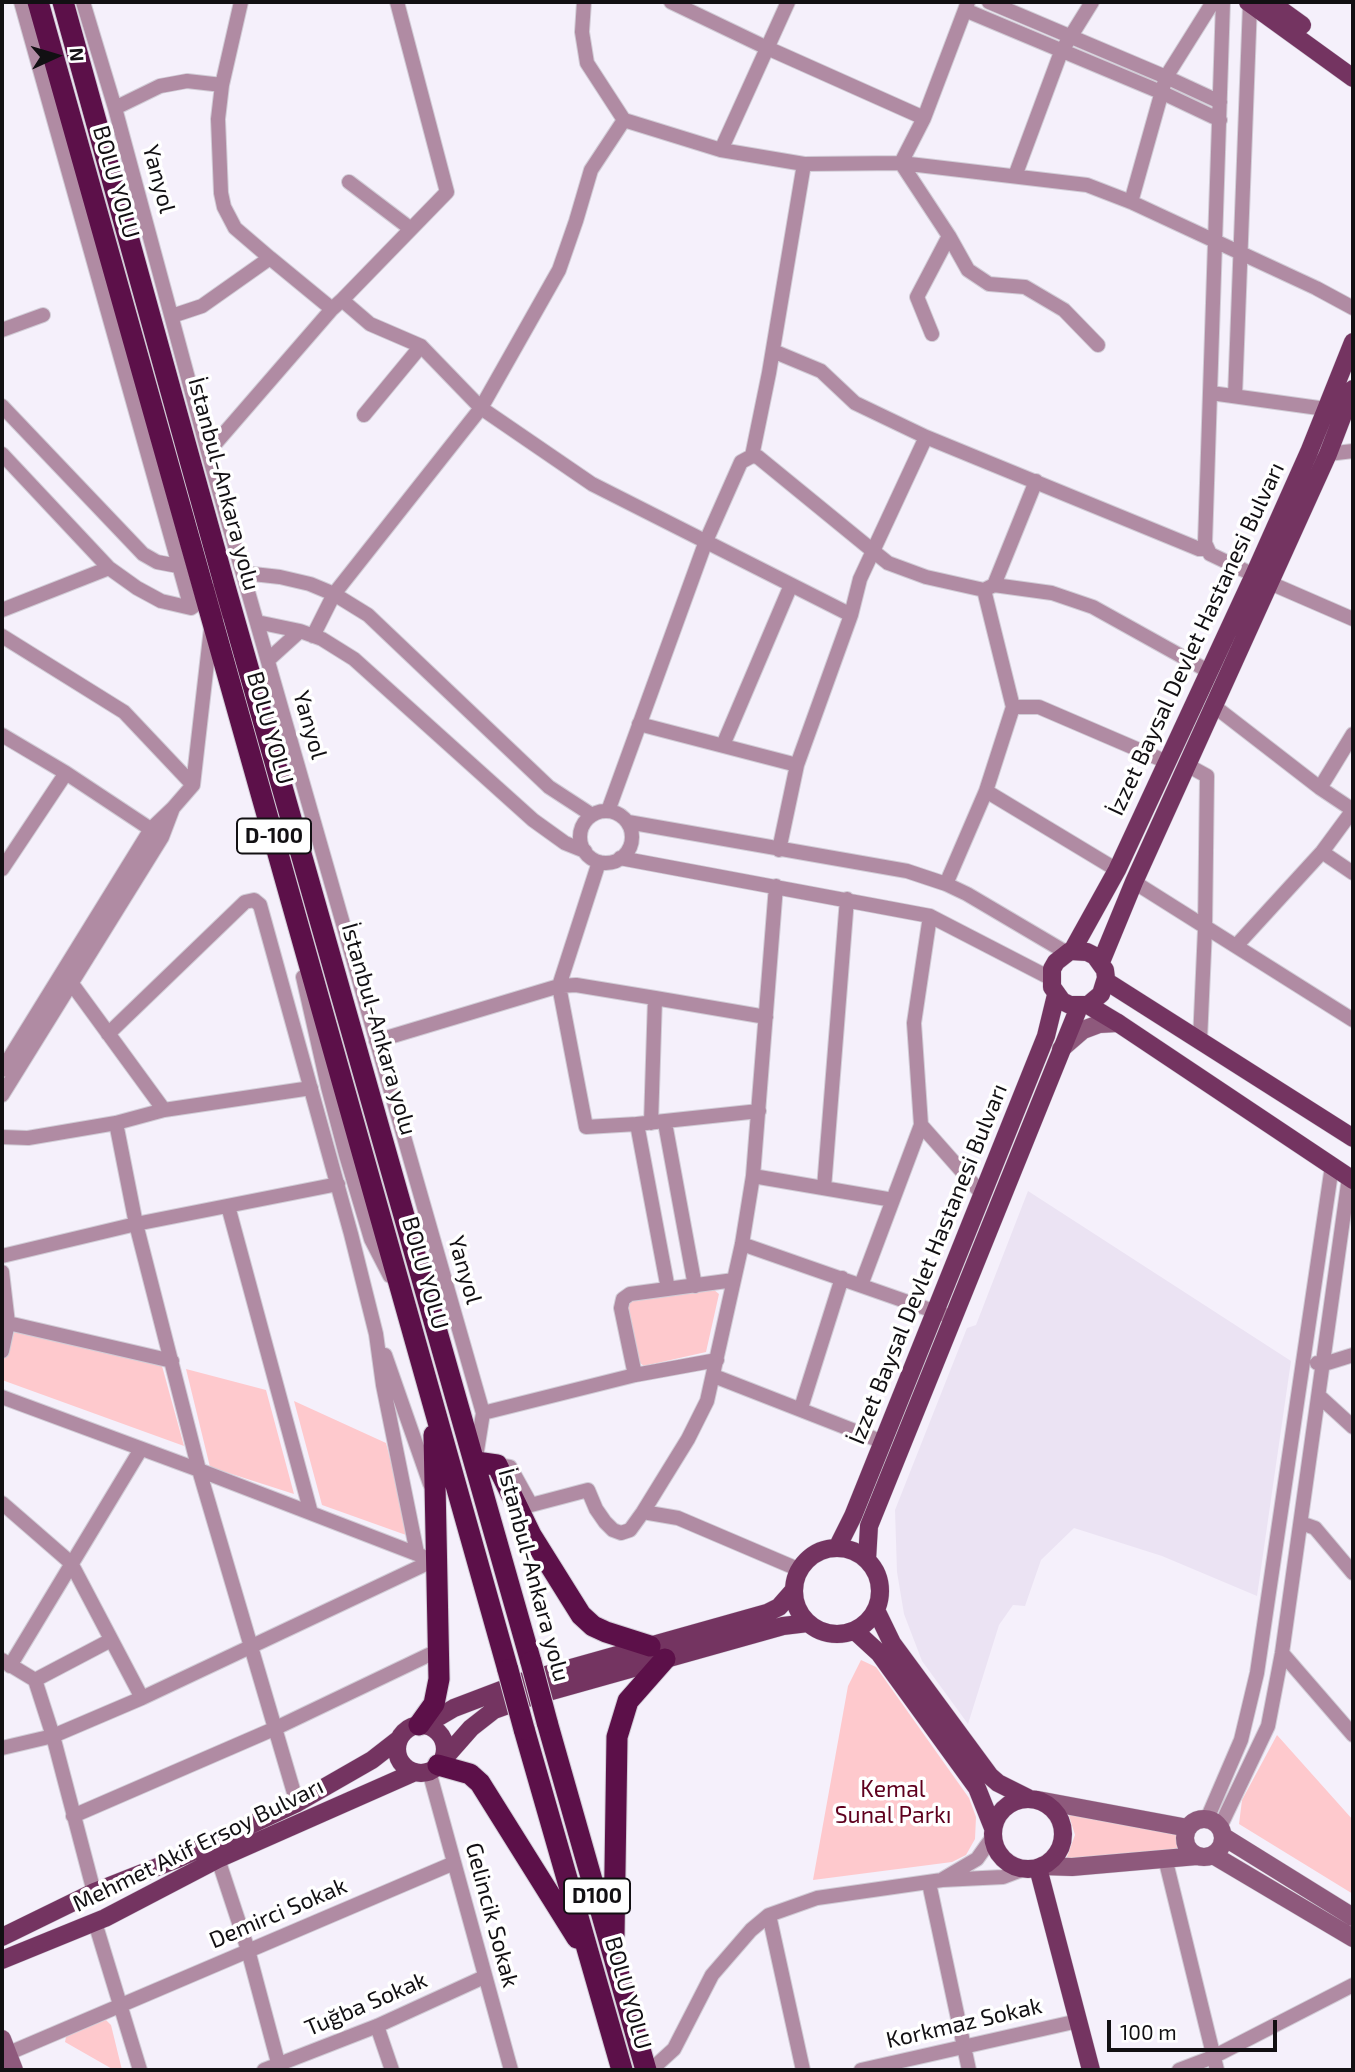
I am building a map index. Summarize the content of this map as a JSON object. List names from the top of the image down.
{
  "streets": {
    "highway": [
      "BOLU YOLU",
      "İstanbul-Ankara yolu",
      "D-100",
      "D100"
    ],
    "main road": ["İzzet Baysal Devlet Hastanesi Bulvarı", "Mehmet Akif Ersoy Bulvarı"],
    "street": [
      "Yanyol",
      "Demirci Sokak",
      "Gelincik Sokak",
      "Tuğba Sokak",
      "Korkmaz Sokak"
    ]
  },
  "crossings": [
    ["Yanyol", "İstanbul-Ankara yolu"],
    ["BOLU YOLU", "İstanbul-Ankara yolu"],
    ["Mehmet Akif Ersoy Bulvarı", "Gelincik Sokak"],
    ["Demirci Sokak", "Gelincik Sokak"],
    ["Gelincik Sokak", "Tuğba Sokak"]
  ],
  "parks": ["Kemal Sunal Parkı"],
  "scale_bar": "100 m",
  "north": "right"
}
